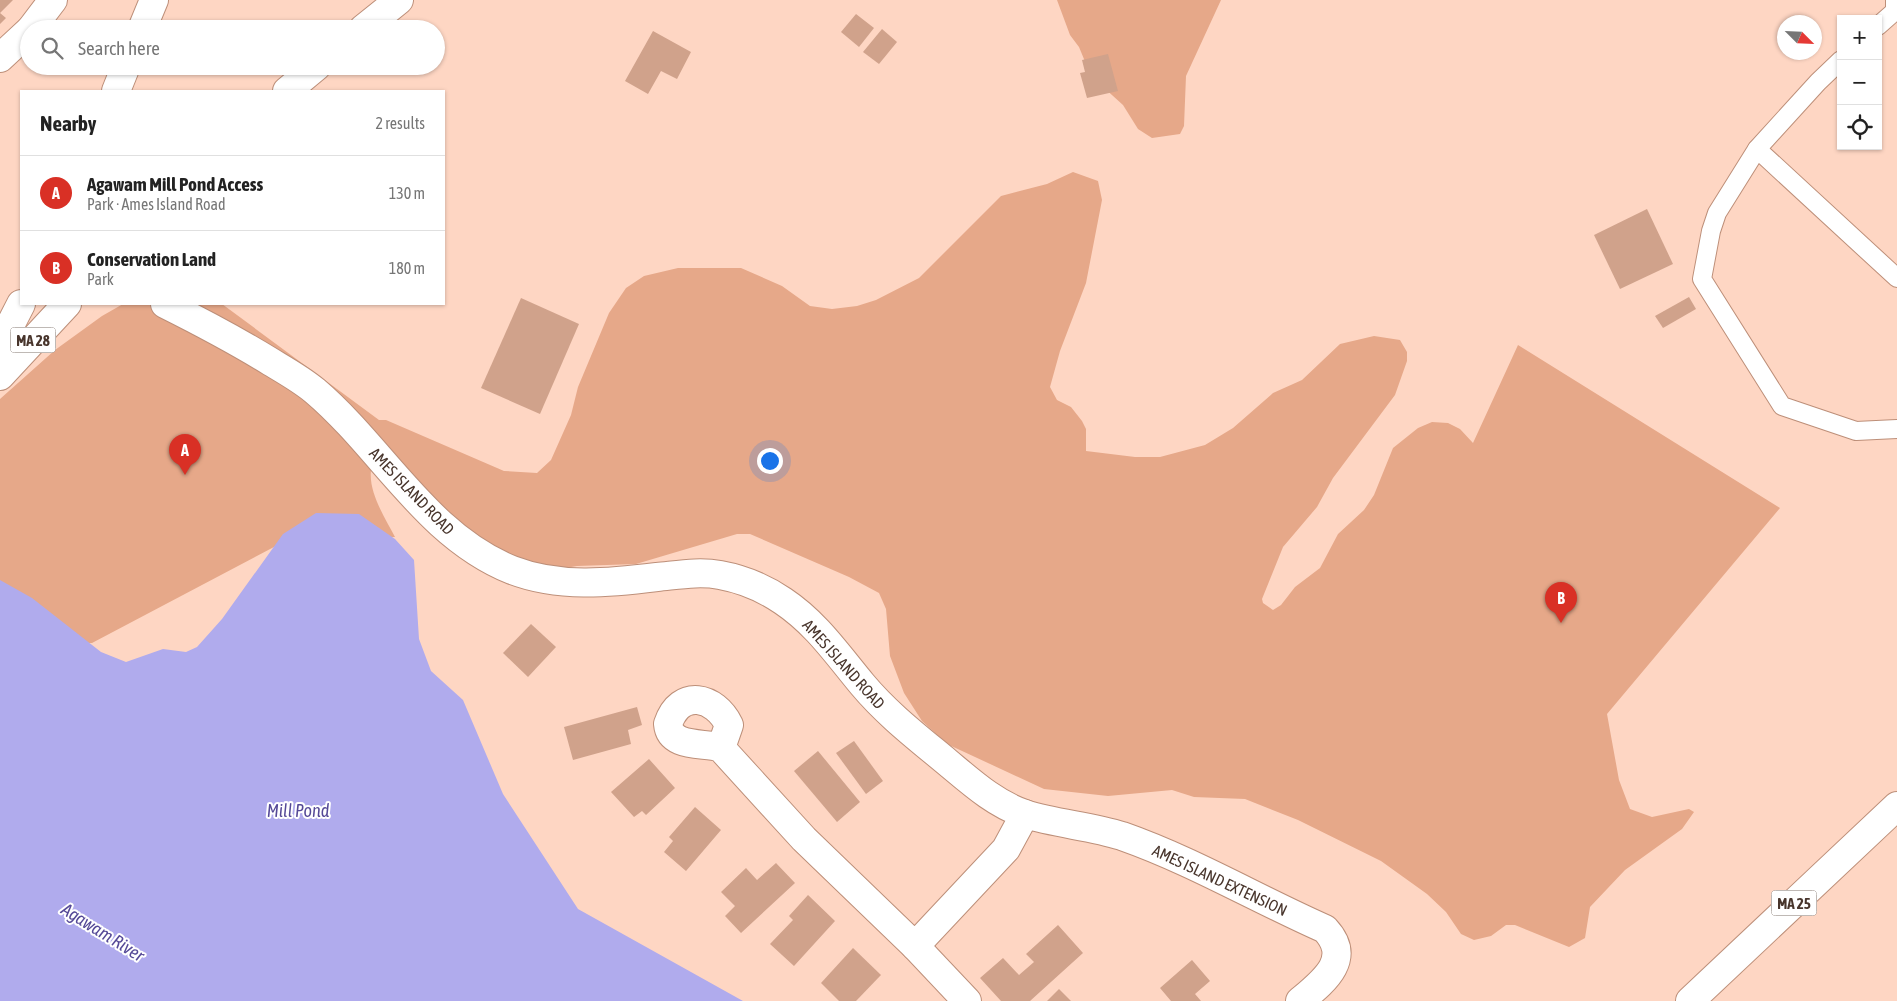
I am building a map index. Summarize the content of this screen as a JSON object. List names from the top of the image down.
{
  "streets": {
    "main road": [
      "MA 28",
      "AMES ISLAND ROAD",
      "AMES ISLAND EXTENSION",
      "MA 25"
    ]
  },
  "crossings": [
    ["AMES ISLAND ROAD", "AMES ISLAND EXTENSION"]
  ],
  "water": ["Mill Pond", "Agawam River"],
  "north": "bottom right",
  "page": {
    "map_buttons": ["+", "−"],
    "search": "Search here",
    "heading": ["Nearby", "2 results"],
    "list": [
      {
        "mark": "A",
        "name": "Agawam Mill Pond Access",
        "note": "Park · Ames Island Road",
        "value": "130 m"
      },
      {
        "mark": "B",
        "name": "Conservation Land",
        "note": "Park",
        "value": "180 m"
      }
    ],
    "pins": ["A", "B"]
  }
}
